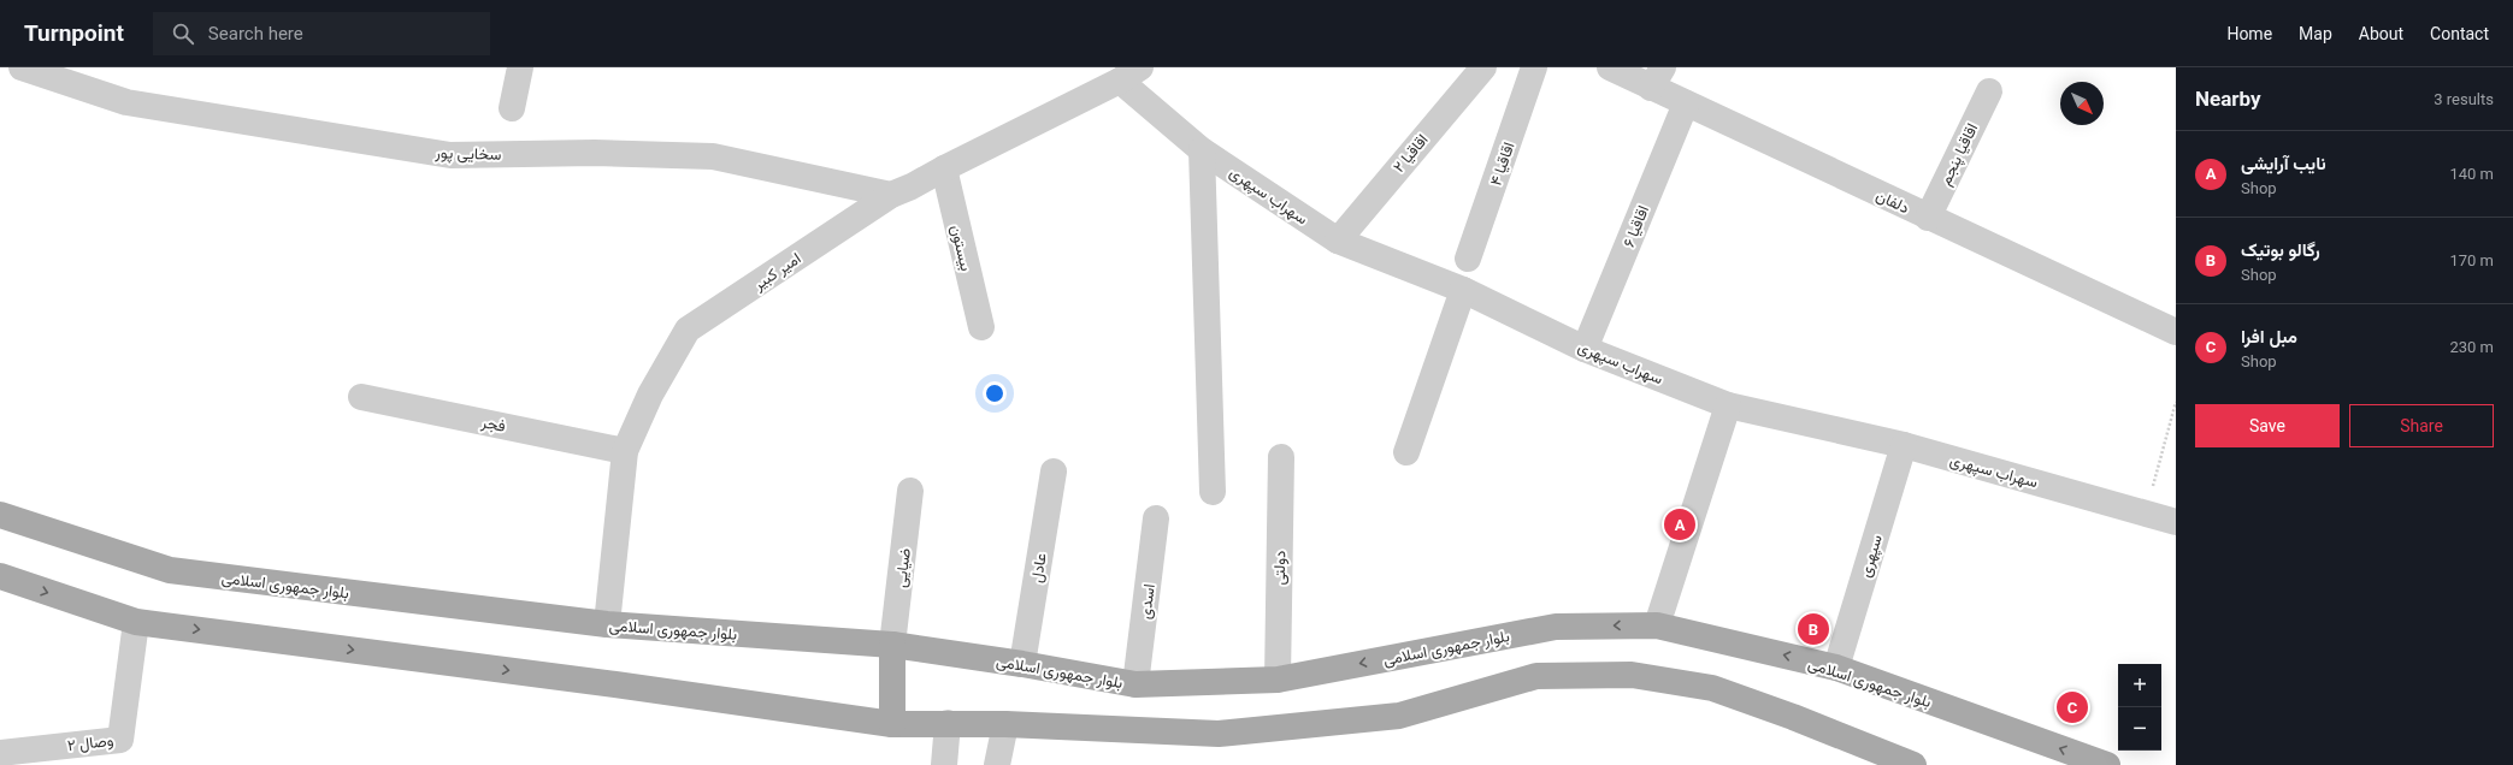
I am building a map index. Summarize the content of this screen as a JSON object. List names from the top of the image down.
{
  "streets": {
    "main road": ["بلوار جمهوری اسلامی"],
    "street": [
      "سخایی پور",
      "اقاقیا ۲",
      "اقاقیا پنجم",
      "اقاقیا ۴",
      "سهراب سپهری",
      "دلفان",
      "اقاقیا ۶",
      "بیستون",
      "امیر کبیر",
      "فجر",
      "سپهری",
      "ضیایی",
      "عادل",
      "دولتی",
      "اسدی",
      "وصال ۲"
    ]
  },
  "crossings": [
    ["سخایی پور", "امیر کبیر"],
    ["اقاقیا ۲", "سهراب سپهری"],
    ["اقاقیا پنجم", "دلفان"],
    ["سهراب سپهری", "اقاقیا ۶"],
    ["سهراب سپهری", "امیر کبیر"],
    ["سهراب سپهری", "سپهری"],
    ["دلفان", "اقاقیا ۶"],
    ["بیستون", "امیر کبیر"],
    ["امیر کبیر", "فجر"],
    ["امیر کبیر", "بلوار جمهوری اسلامی"],
    ["سپهری", "بلوار جمهوری اسلامی"],
    ["ضیایی", "بلوار جمهوری اسلامی"],
    ["عادل", "بلوار جمهوری اسلامی"],
    ["دولتی", "بلوار جمهوری اسلامی"],
    ["بلوار جمهوری اسلامی", "اسدی"]
  ],
  "north": "bottom right",
  "page": {
    "header": "Turnpoint",
    "search": "Search here",
    "nav": [
      "Home",
      "Map",
      "About",
      "Contact"
    ],
    "heading": ["Nearby", "3 results"],
    "list": [
      {
        "mark": "A",
        "name": "نایب آرایشی",
        "note": "Shop",
        "value": "140 m"
      },
      {
        "mark": "B",
        "name": "رگالو بوتیک",
        "note": "Shop",
        "value": "170 m"
      },
      {
        "mark": "C",
        "name": "مبل افرا",
        "note": "Shop",
        "value": "230 m"
      }
    ],
    "buttons": ["Save", "Share"],
    "pins": ["A", "B", "C"],
    "map_buttons": ["+", "−"]
  }
}
